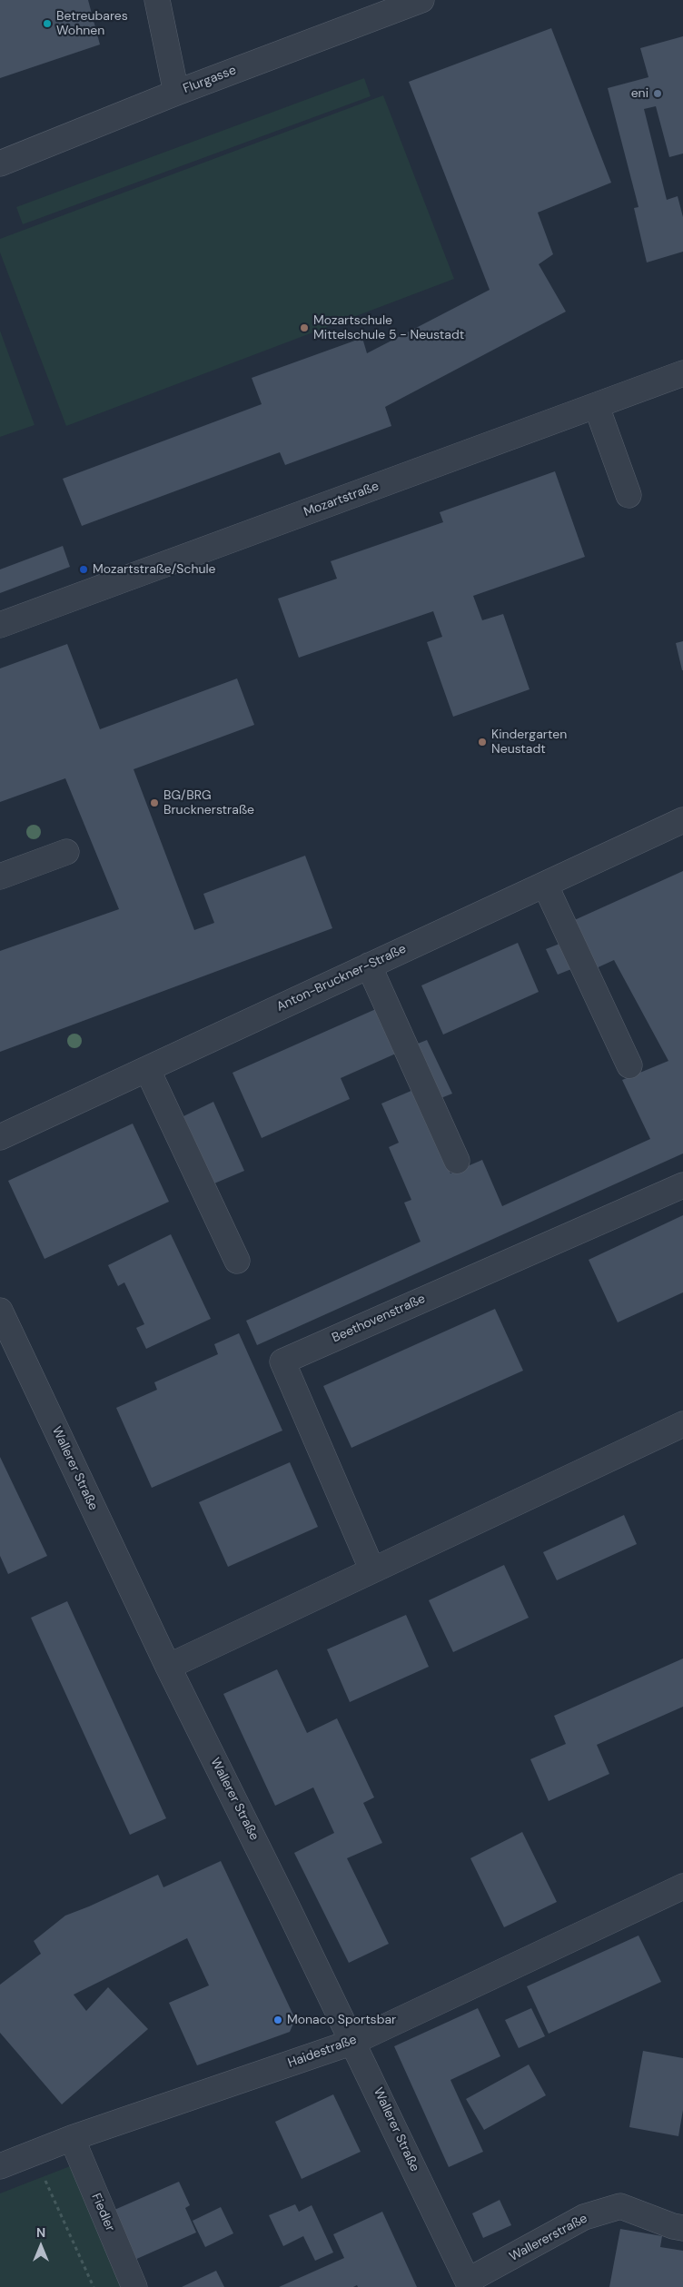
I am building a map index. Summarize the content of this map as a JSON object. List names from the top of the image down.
{
  "streets": {
    "street": [
      "Flurgasse",
      "Mozartstraße",
      "Anton-Bruckner-Straße",
      "Beethovenstraße",
      "Wallerer Straße",
      "Haidestraße",
      "Fiedler",
      "Wallererstraße"
    ]
  },
  "crossings": [
    ["Wallerer Straße", "Haidestraße"],
    ["Wallerer Straße", "Wallererstraße"],
    ["Haidestraße", "Fiedler"]
  ],
  "places": [
    "Betreubares Wohnen",
    "eni",
    "Mozartschule Mittelschule 5 - Neustadt",
    "Mozartstraße/Schule",
    "Kindergarten Neustadt",
    "BG/BRG Brucknerstraße",
    "Monaco Sportsbar"
  ],
  "north": "top"
}
